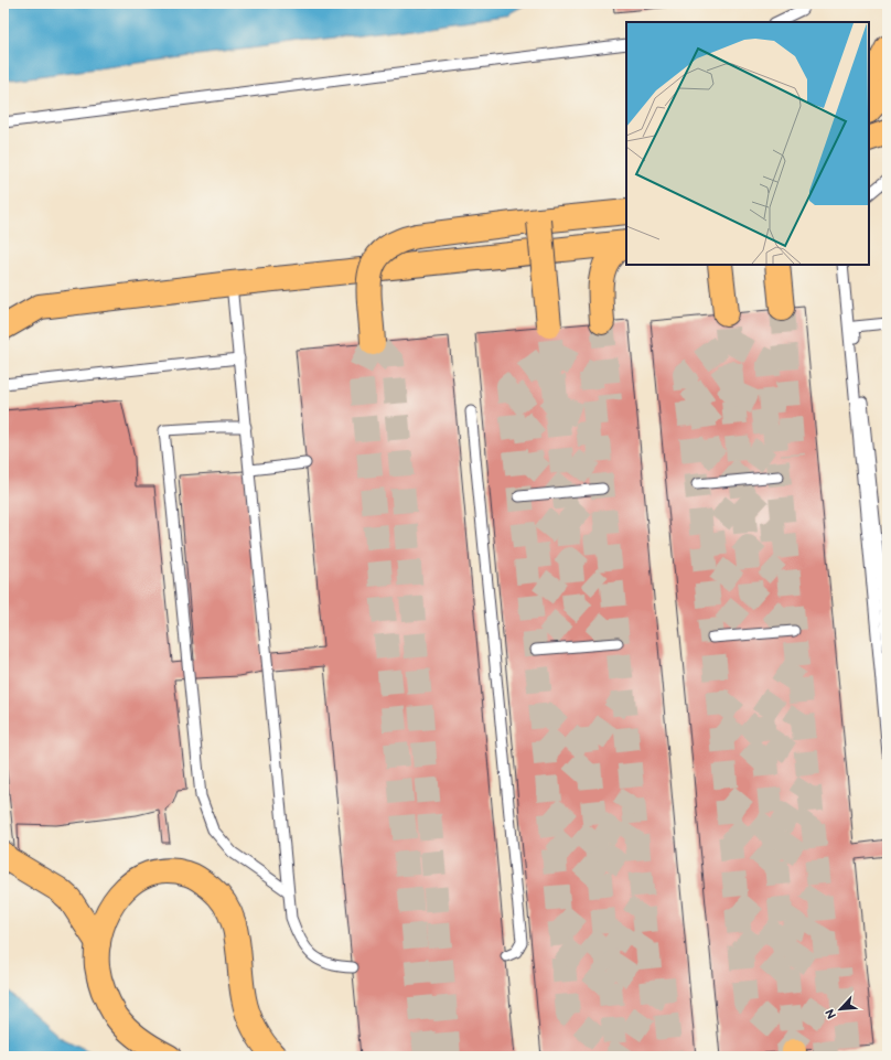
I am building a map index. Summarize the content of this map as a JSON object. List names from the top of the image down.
{
  "north": "bottom left"
}
